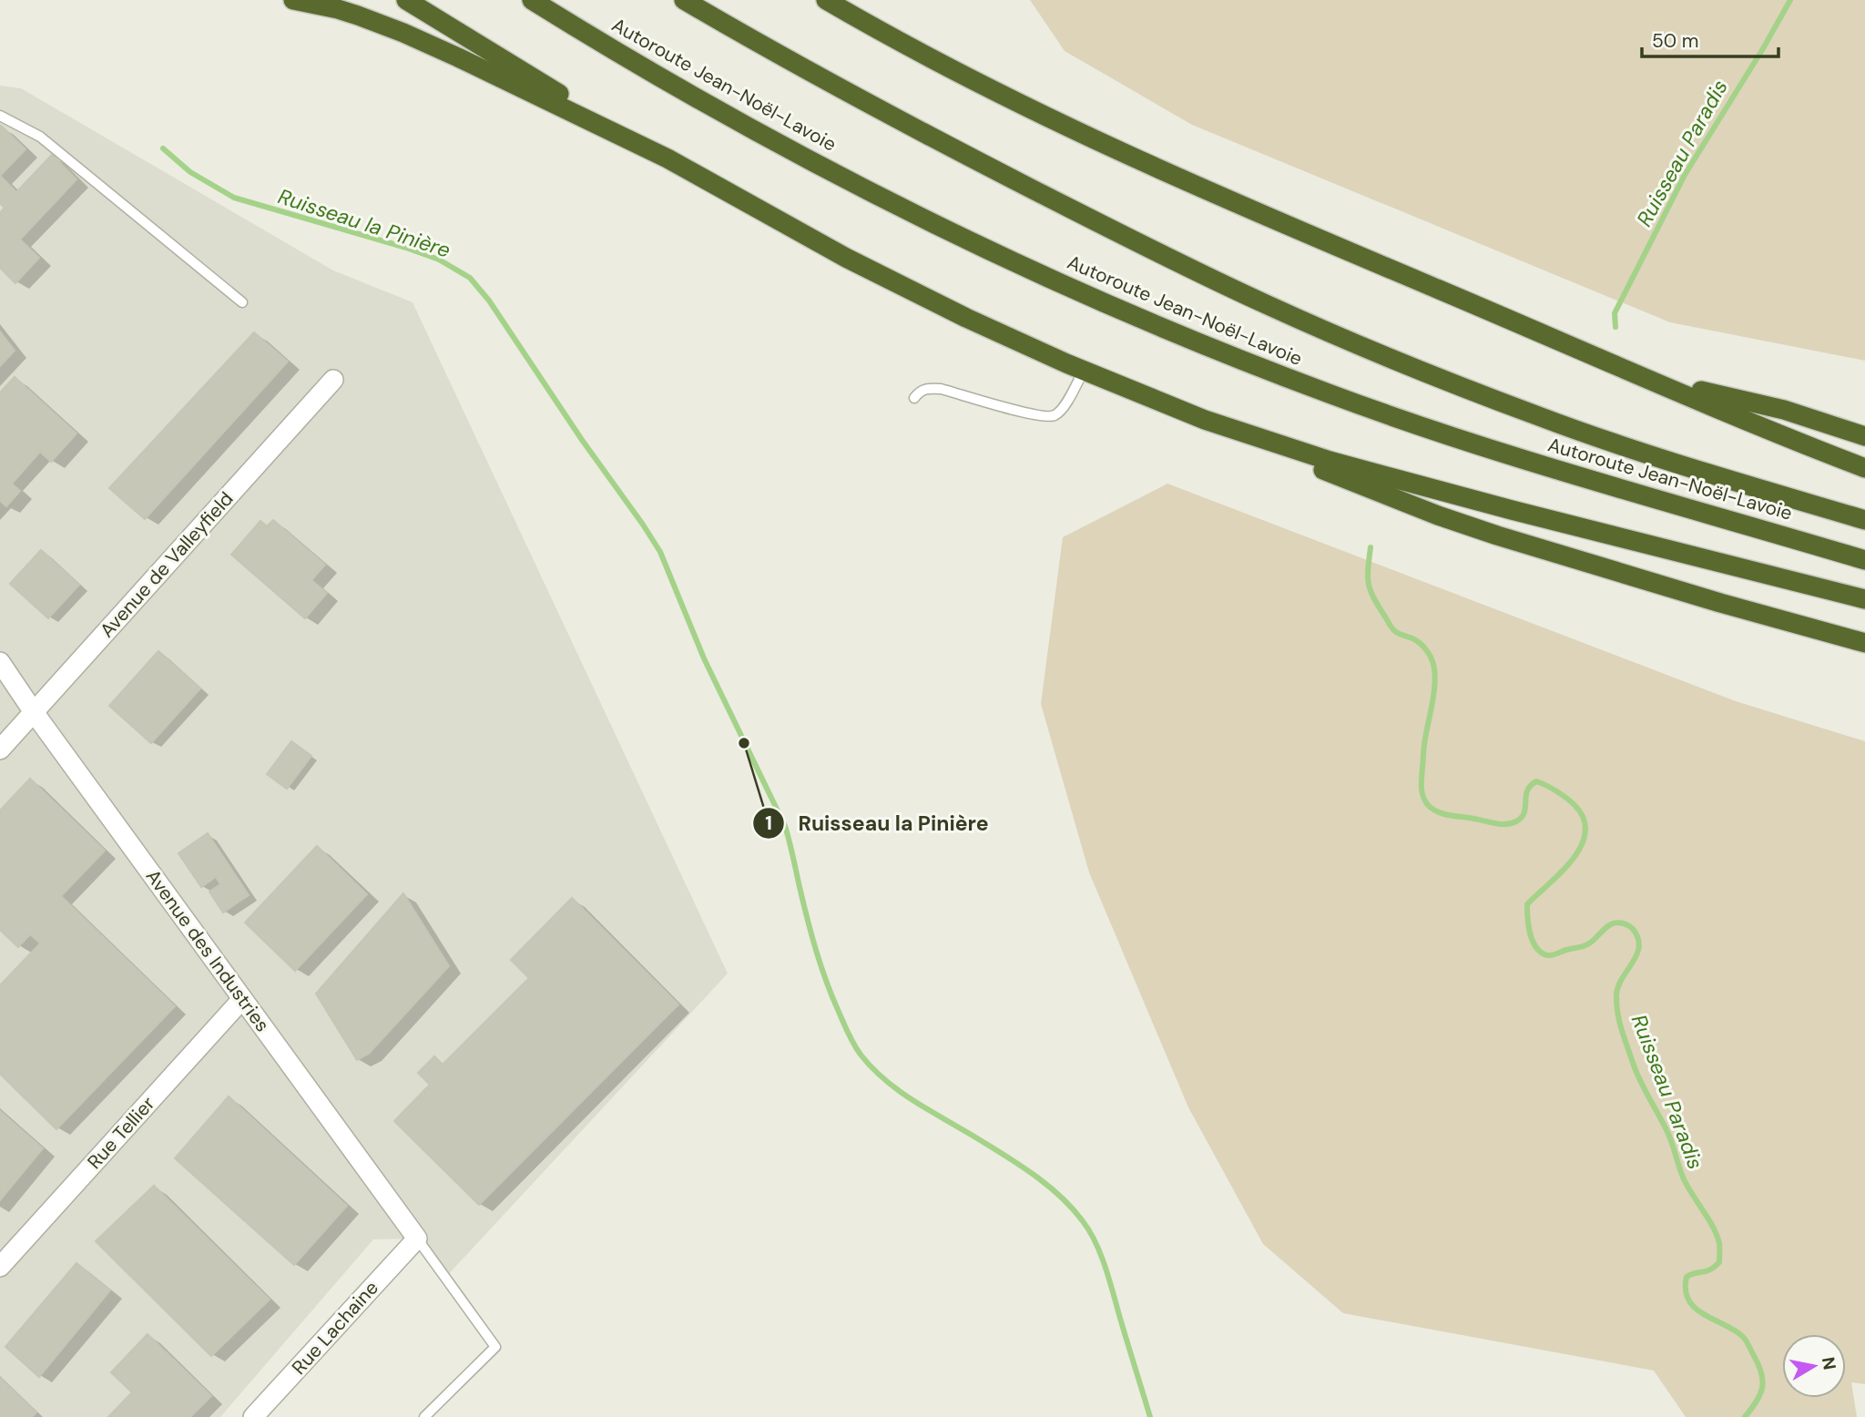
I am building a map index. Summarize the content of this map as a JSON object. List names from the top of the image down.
{
  "streets": {
    "highway": ["Autoroute Jean-Noël-Lavoie"],
    "street": [
      "Avenue de Valleyfield",
      "Avenue des Industries",
      "Rue Tellier",
      "Rue Lachaine"
    ]
  },
  "crossings": [
    ["Avenue de Valleyfield", "Avenue des Industries"],
    ["Avenue des Industries", "Rue Tellier"],
    ["Avenue des Industries", "Rue Lachaine"]
  ],
  "water": ["Ruisseau Paradis", "Ruisseau la Pinière"],
  "places": ["Ruisseau la Pinière"],
  "scale_bar": "50 m",
  "north": "right"
}
